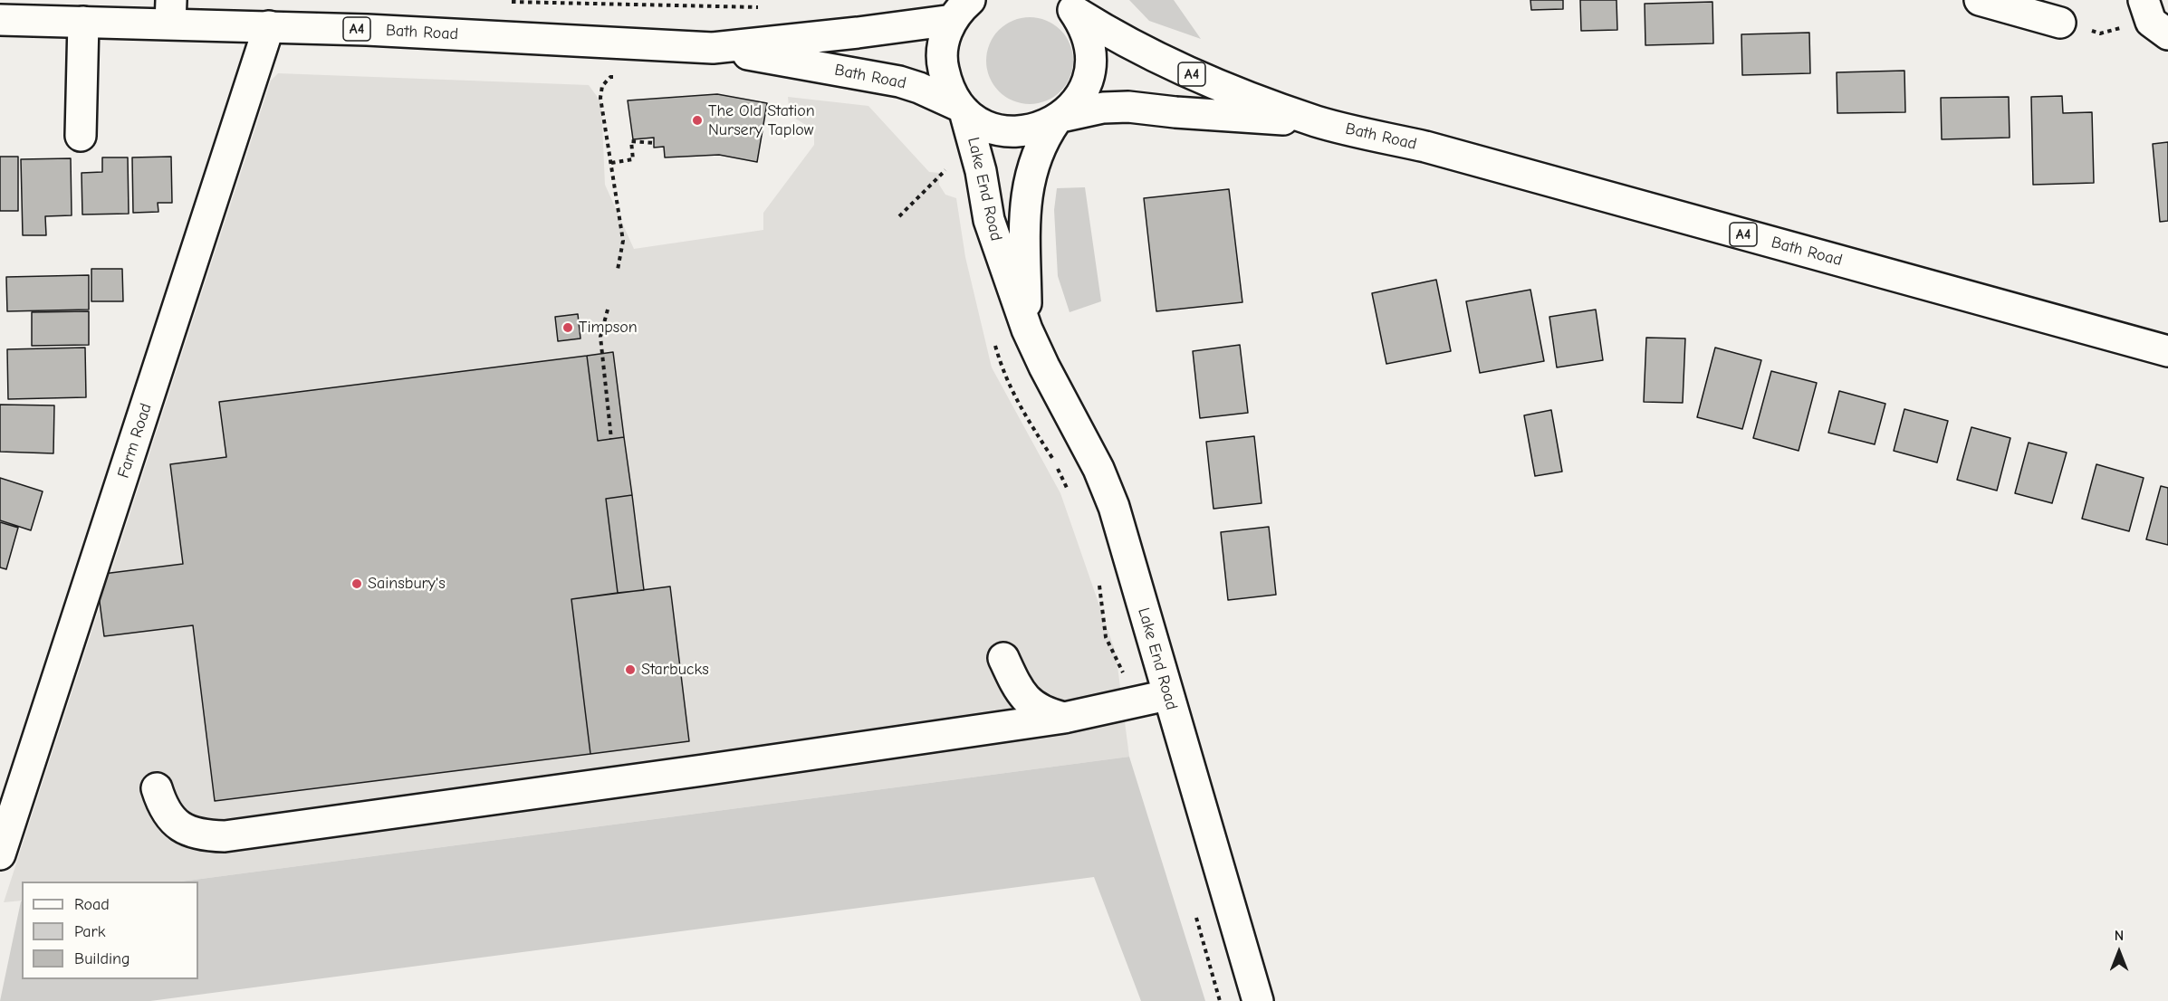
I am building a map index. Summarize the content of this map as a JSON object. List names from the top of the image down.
{
  "streets": {
    "main road": [
      "A4",
      "Bath Road",
      "Lake End Road",
      "Farm Road"
    ]
  },
  "crossings": [
    ["Bath Road", "Lake End Road"],
    ["Bath Road", "Farm Road"]
  ],
  "places": [
    "The Old Station Nursery Taplow",
    "Timpson",
    "Sainsbury's",
    "Starbucks"
  ],
  "legend": ["Road", "Park", "Building"],
  "north": "top"
}
